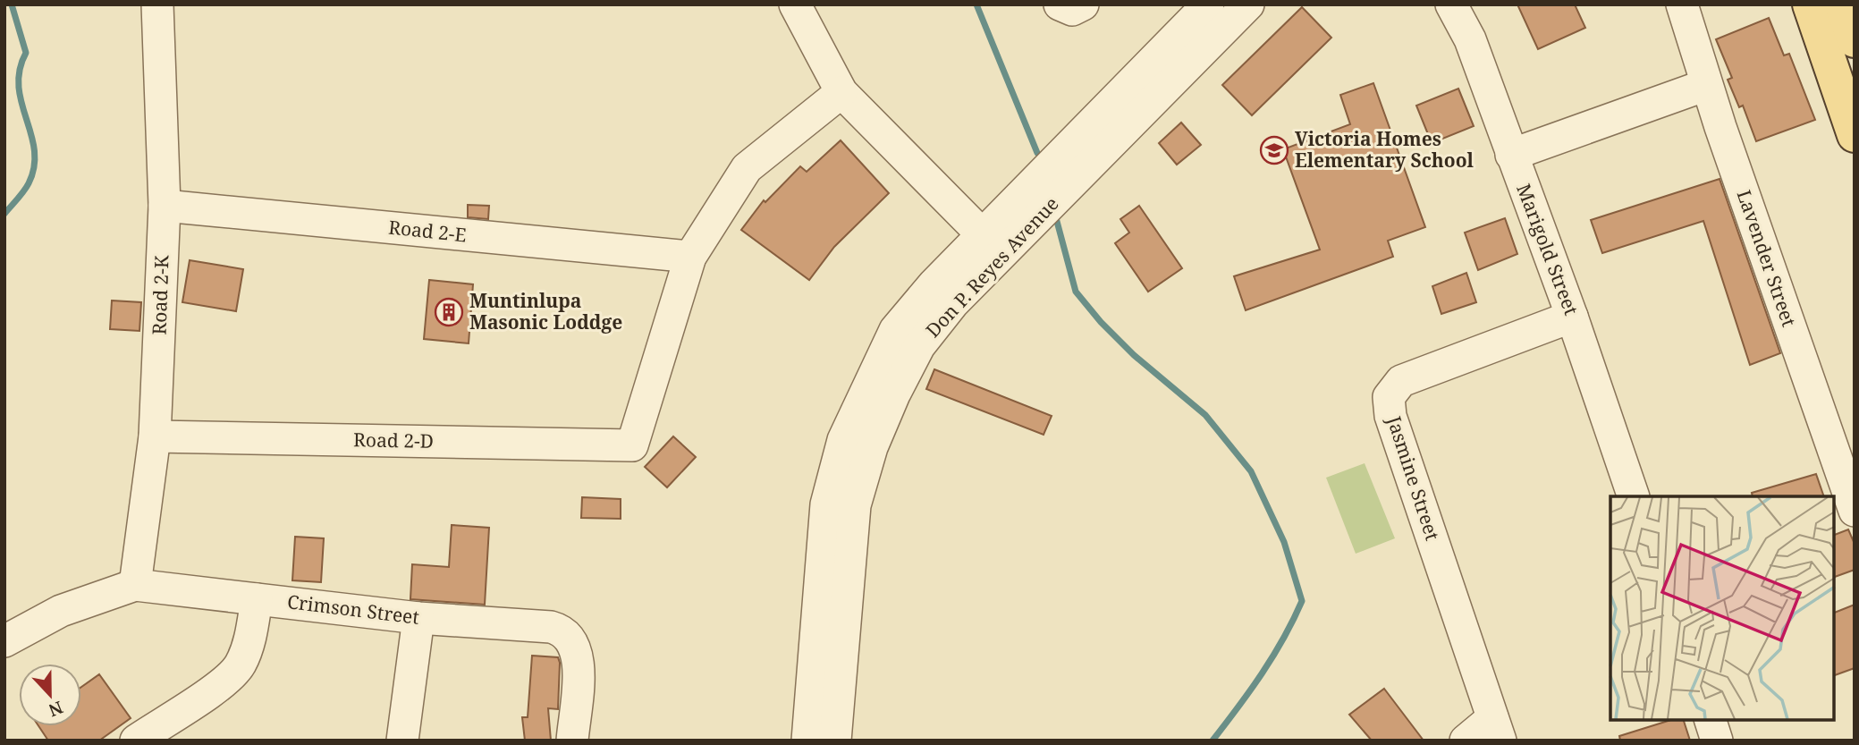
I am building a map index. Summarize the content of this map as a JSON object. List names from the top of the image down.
{
  "streets": {
    "street": [
      "Road 2-E",
      "Marigold Street",
      "Lavender Street",
      "Don P. Reyes Avenue",
      "Road 2-K",
      "Road 2-D",
      "Jasmine Street",
      "Crimson Street"
    ]
  },
  "crossings": [
    ["Road 2-E", "Road 2-K"],
    ["Road 2-E", "Road 2-D"],
    ["Marigold Street", "Jasmine Street"],
    ["Road 2-K", "Road 2-D"],
    ["Road 2-K", "Crimson Street"]
  ],
  "places": {
    "school or university": ["Victoria Homes Elementary School"],
    "building": ["Muntinlupa Masonic Loddge"]
  },
  "north": "bottom"
}
